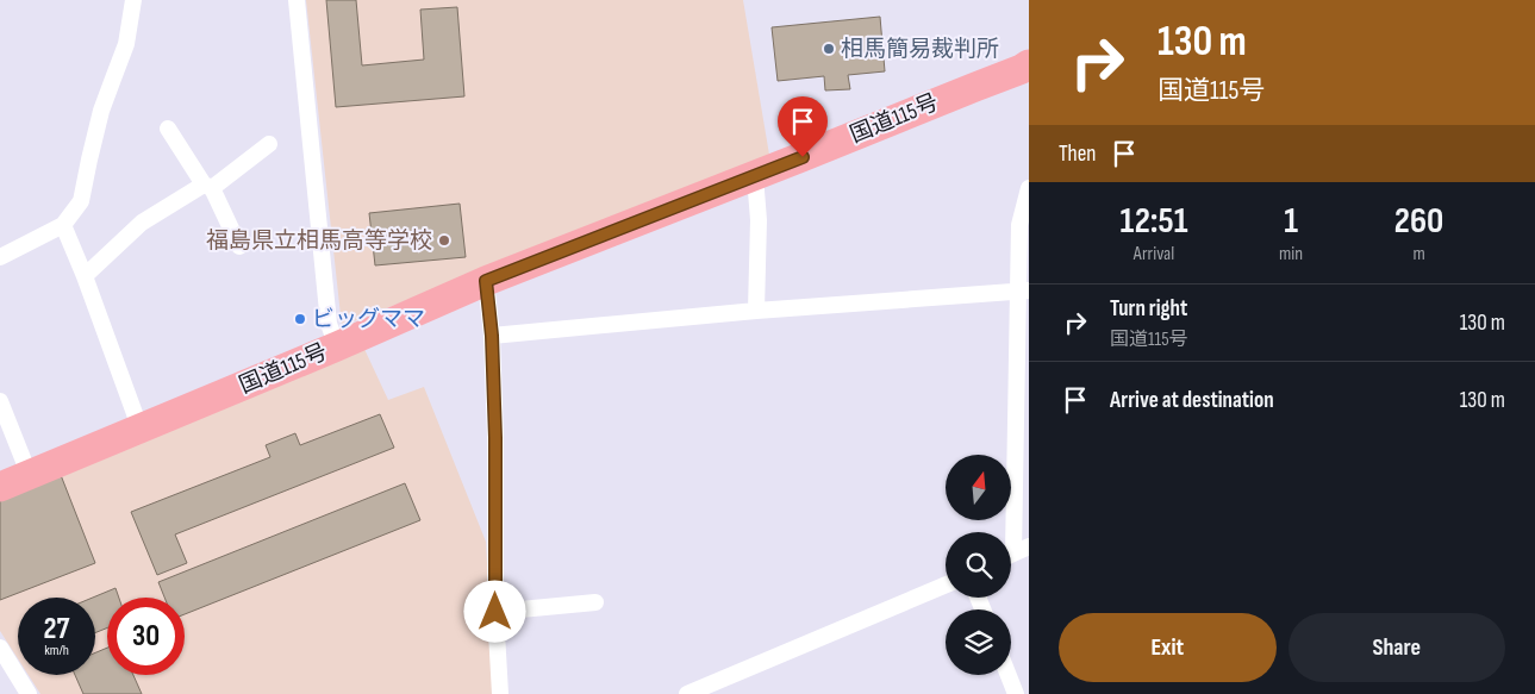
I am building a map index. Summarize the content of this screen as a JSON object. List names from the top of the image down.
{
  "streets": {
    "highway": ["国道115号"]
  },
  "places": ["相馬簡易裁判所", "福島県立相馬高等学校", "ビッグママ"],
  "north": "top",
  "page": {
    "turn": ["130 m", "国道115号"],
    "then": "Then",
    "eta": [
      "12:51",
      "Arrival",
      "1",
      "min",
      "260",
      "m"
    ],
    "list": [
      {
        "name": "Turn right",
        "note": "国道115号",
        "value": "130 m"
      },
      {
        "name": "Arrive at destination",
        "value": "130 m"
      }
    ],
    "speed": "27 km/h",
    "limit": "30",
    "buttons": ["Exit", "Share"]
  }
}
